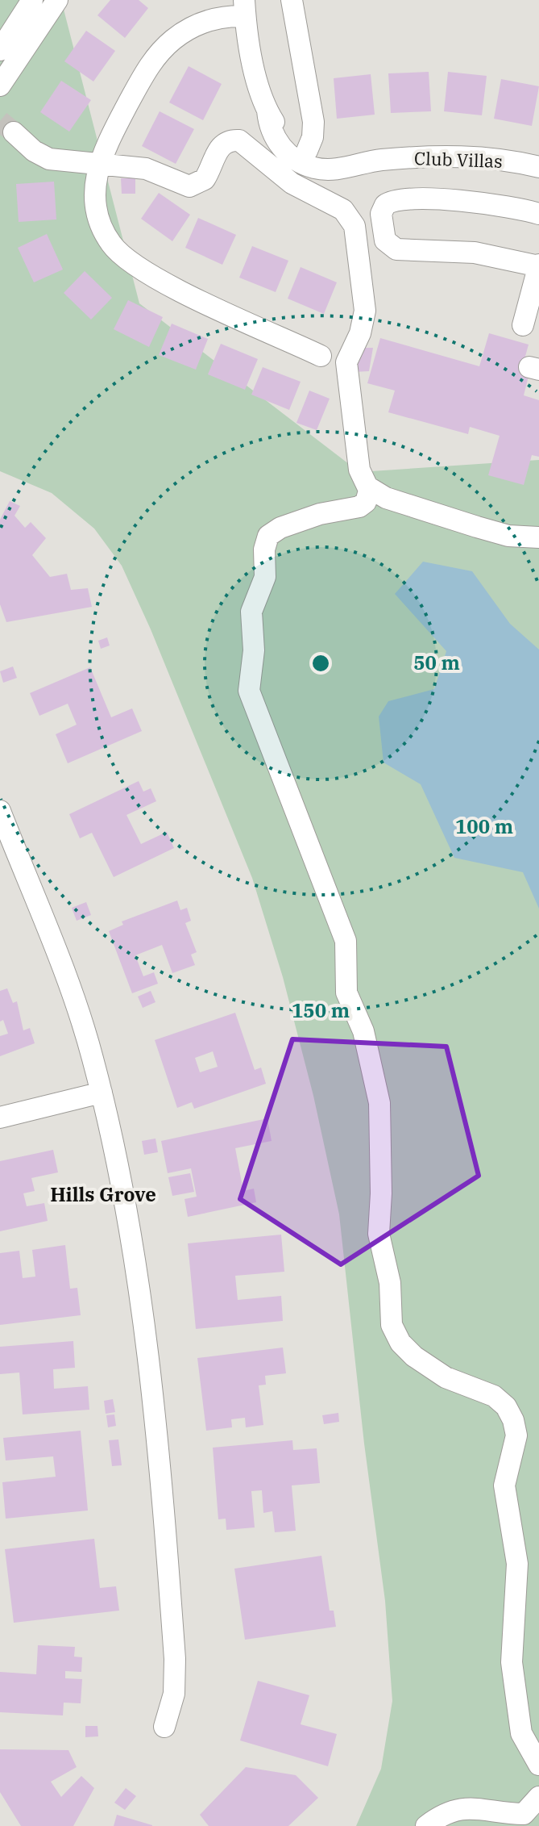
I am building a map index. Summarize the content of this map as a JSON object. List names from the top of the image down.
{
  "streets": {
    "street": ["Club Villas"]
  },
  "districts": ["Hills Grove"],
  "rings": ["50 m", "100 m", "150 m"]
}
